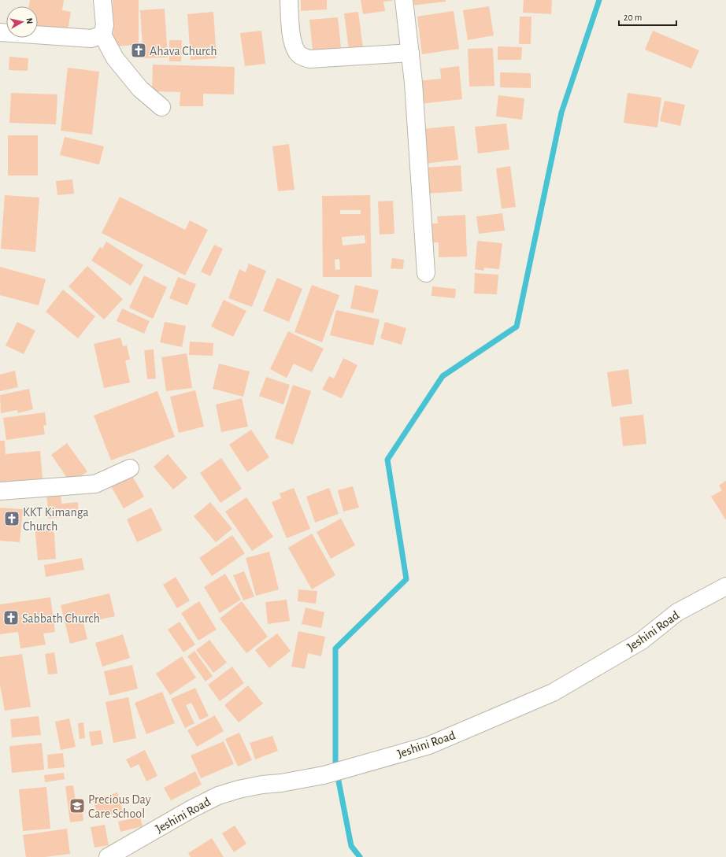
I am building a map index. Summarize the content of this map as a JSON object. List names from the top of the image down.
{
  "streets": {
    "street": ["Jeshini Road"]
  },
  "places": {
    "church": ["Ahava Church", "KKT Kimanga Church", "Sabbath Church"],
    "school or university": ["Precious Day Care School"]
  },
  "scale_bar": "20 m",
  "north": "right"
}
